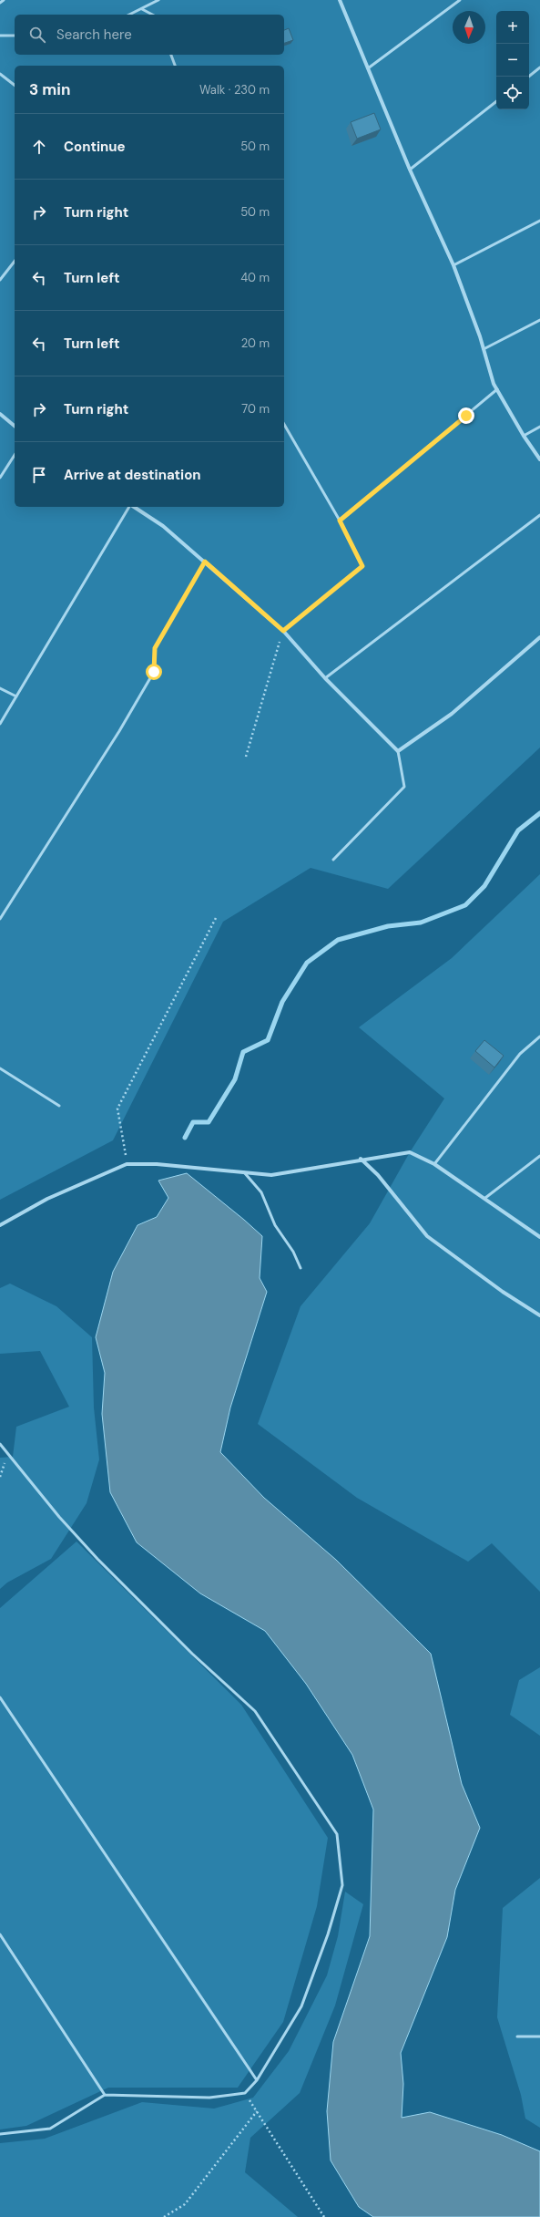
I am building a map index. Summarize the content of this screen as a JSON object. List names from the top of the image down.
{
  "north": "bottom",
  "page": {
    "map_buttons": ["+", "−"],
    "search": "Search here",
    "heading": ["3 min", "Walk · 230 m"],
    "list": [
      ["Continue", "50 m"],
      ["Turn right", "50 m"],
      ["Turn left", "40 m"],
      ["Turn left", "20 m"],
      ["Turn right", "70 m"],
      "Arrive at destination"
    ]
  }
}
